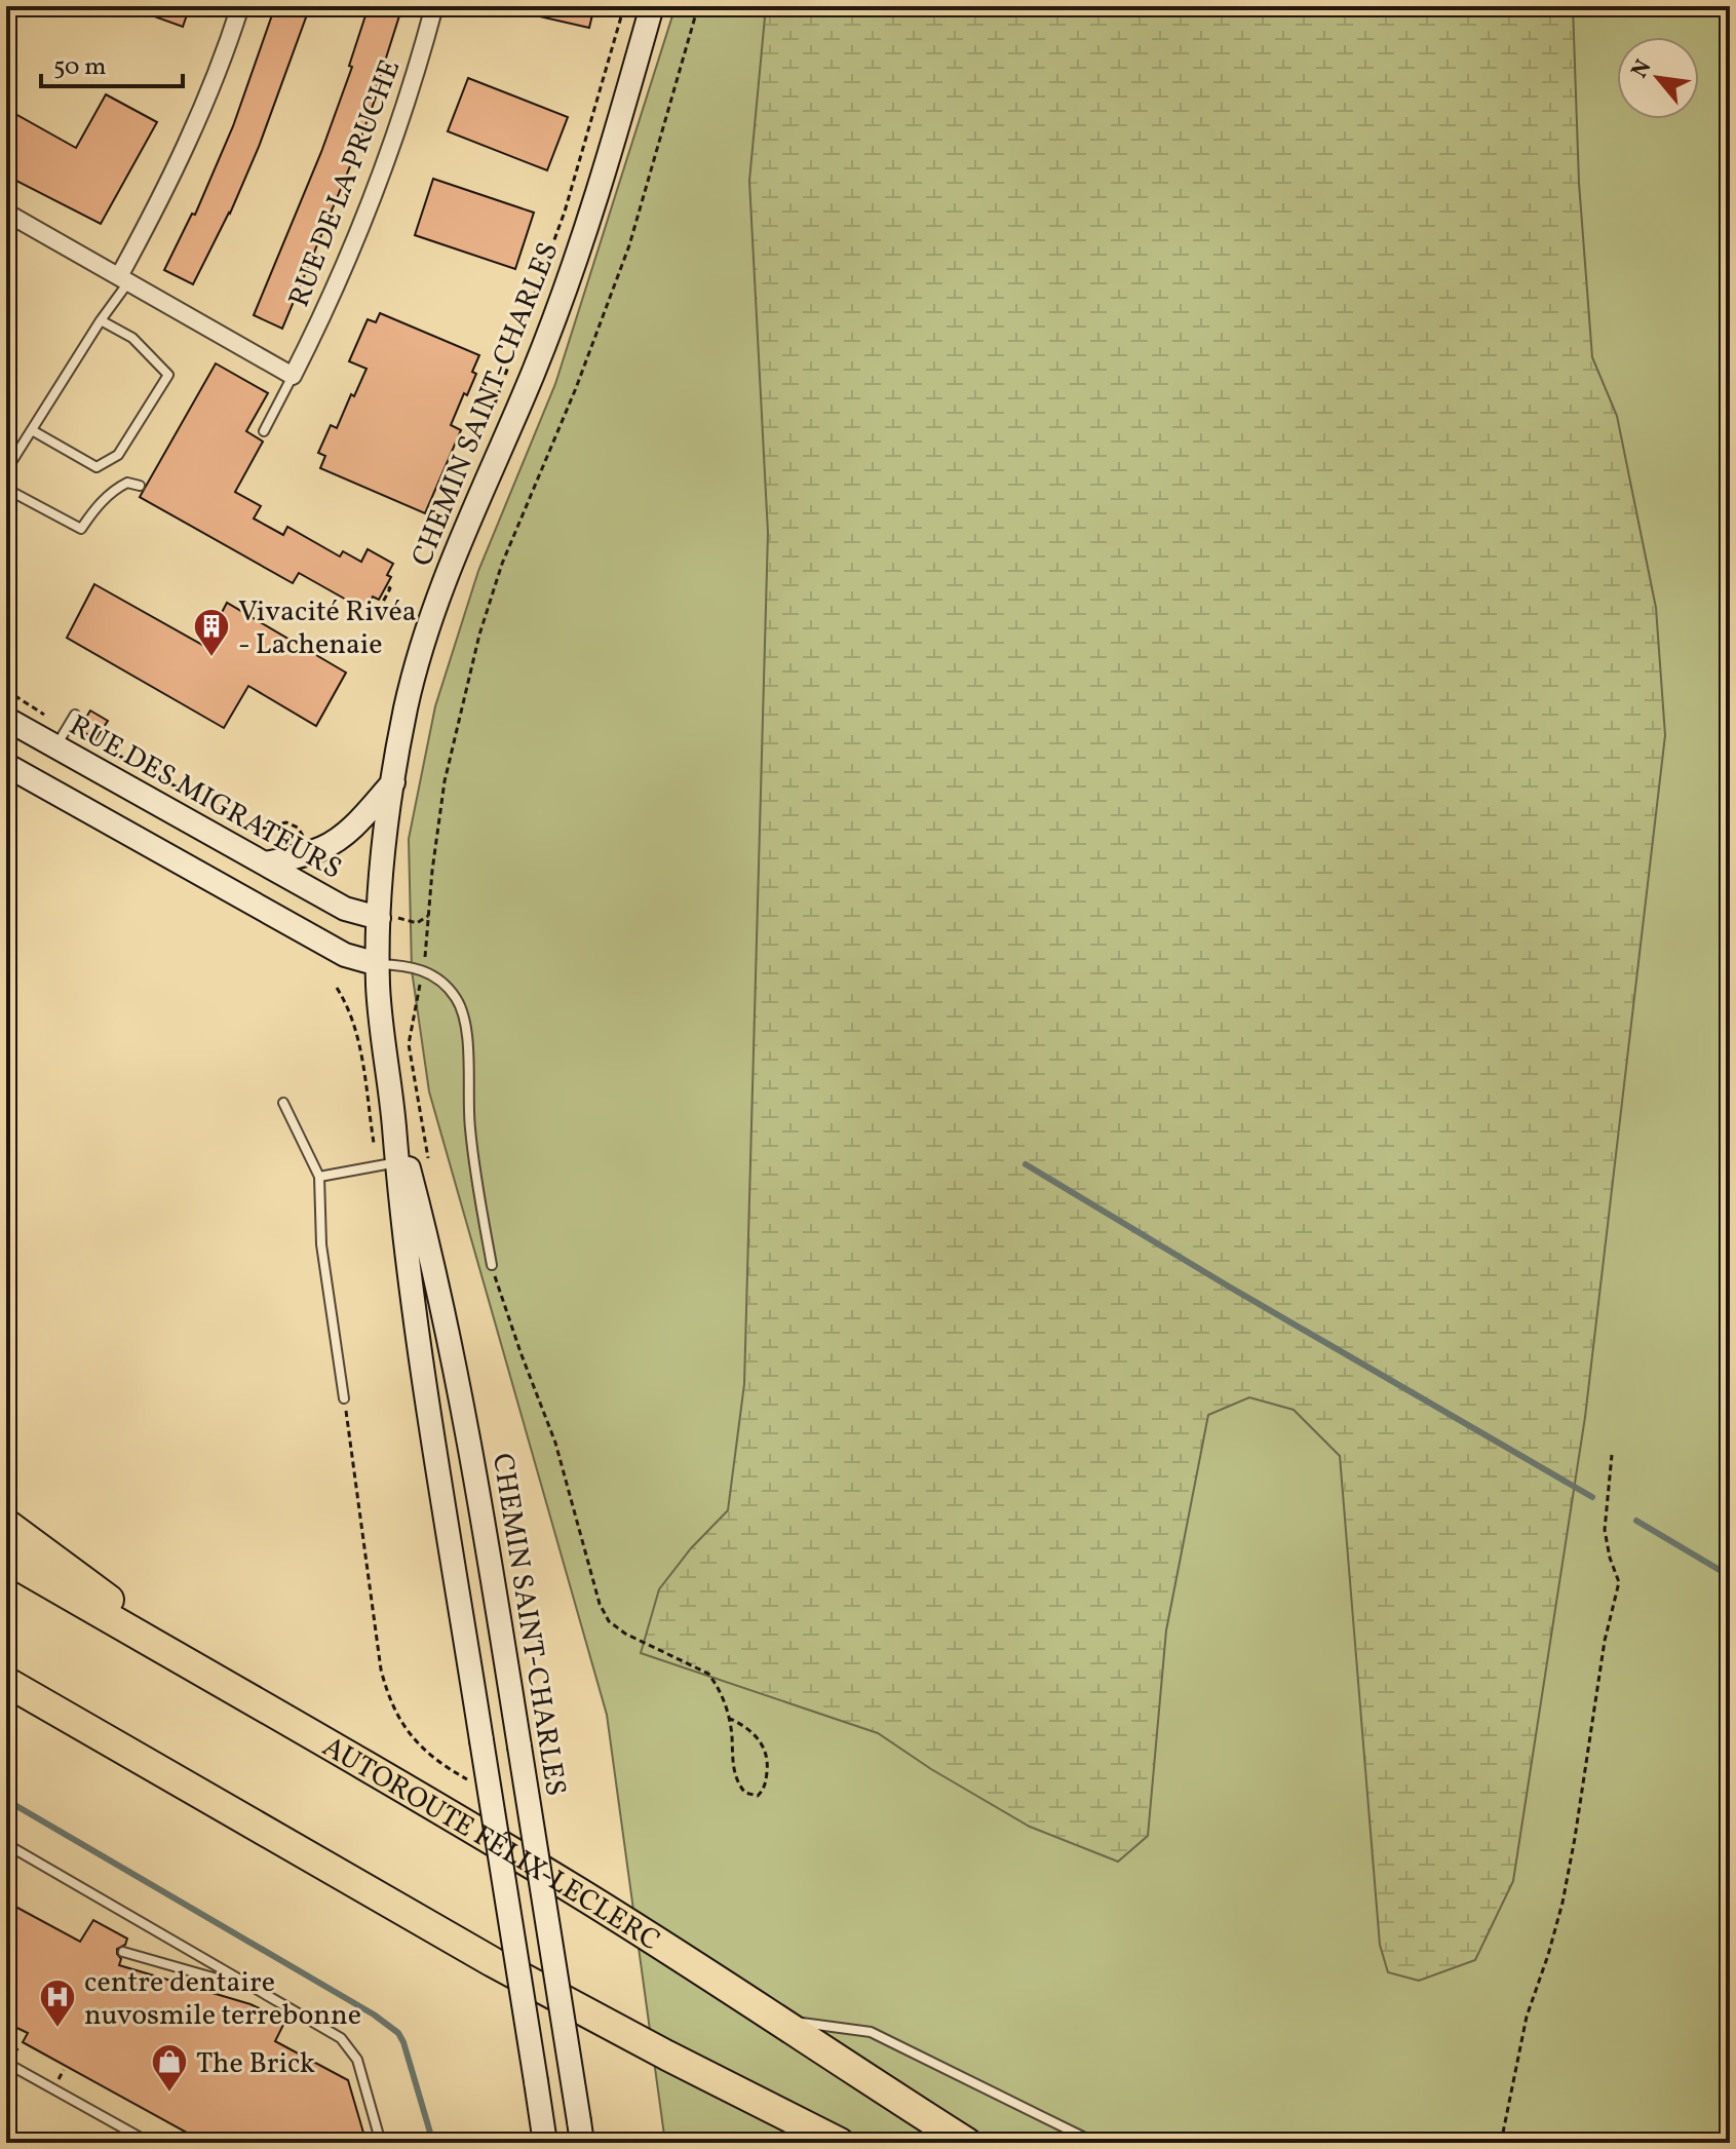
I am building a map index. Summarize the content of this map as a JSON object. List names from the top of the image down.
{
  "streets": {
    "highway": ["AUTOROUTE FÉLIX-LECLERC"],
    "main road": ["CHEMIN SAINT-CHARLES", "RUE DES MIGRATEURS"],
    "street": ["RUE DE LA PRUCHE"]
  },
  "crossings": [
    ["CHEMIN SAINT-CHARLES", "RUE DES MIGRATEURS"]
  ],
  "places": {
    "building": ["Vivacité Rivéa - Lachenaie"],
    "hospital": ["centre dentaire nuvosmile terrebonne"],
    "shop": ["The Brick"]
  },
  "scale_bar": "50 m",
  "north": "top left"
}
